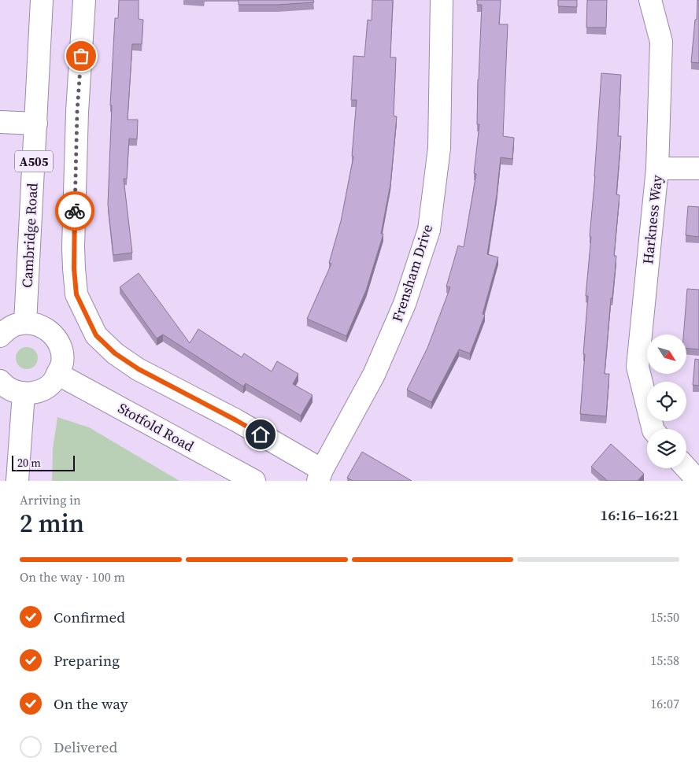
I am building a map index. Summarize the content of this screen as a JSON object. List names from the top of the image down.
{
  "streets": {
    "street": [
      "A505",
      "Harkness Way",
      "Cambridge Road",
      "Frensham Drive",
      "Stotfold Road"
    ]
  },
  "scale_bar": "20 m",
  "north": "bottom right",
  "page": {
    "scale": "20 m",
    "heading": ["2 min", "Arriving in", "16:16–16:21"],
    "bar": "On the way · 100 m",
    "list": [
      ["Confirmed", "15:50"],
      ["Preparing", "15:58"],
      ["On the way", "16:07"],
      "Delivered"
    ]
  }
}
